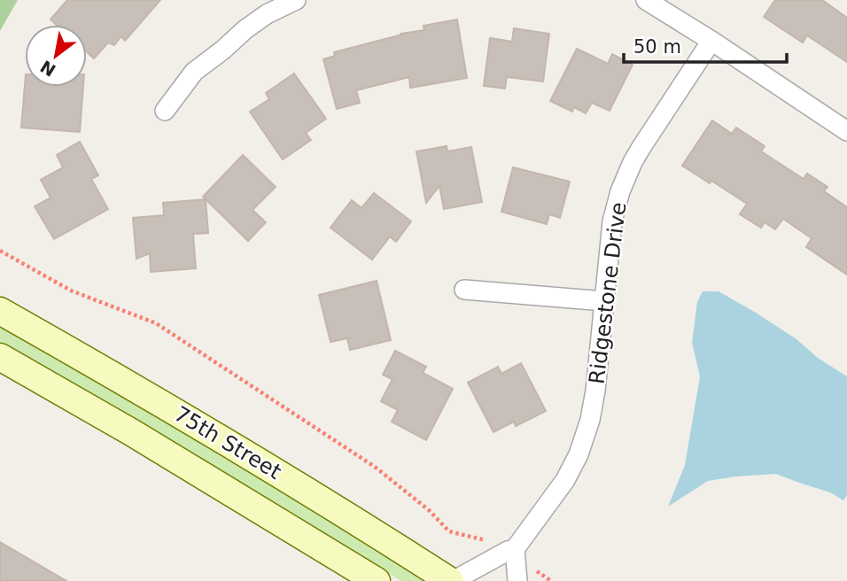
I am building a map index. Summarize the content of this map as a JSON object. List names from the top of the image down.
{
  "streets": {
    "main road": ["75th Street"],
    "street": ["Ridgestone Drive"]
  },
  "scale_bar": "50 m",
  "north": "bottom left"
}
